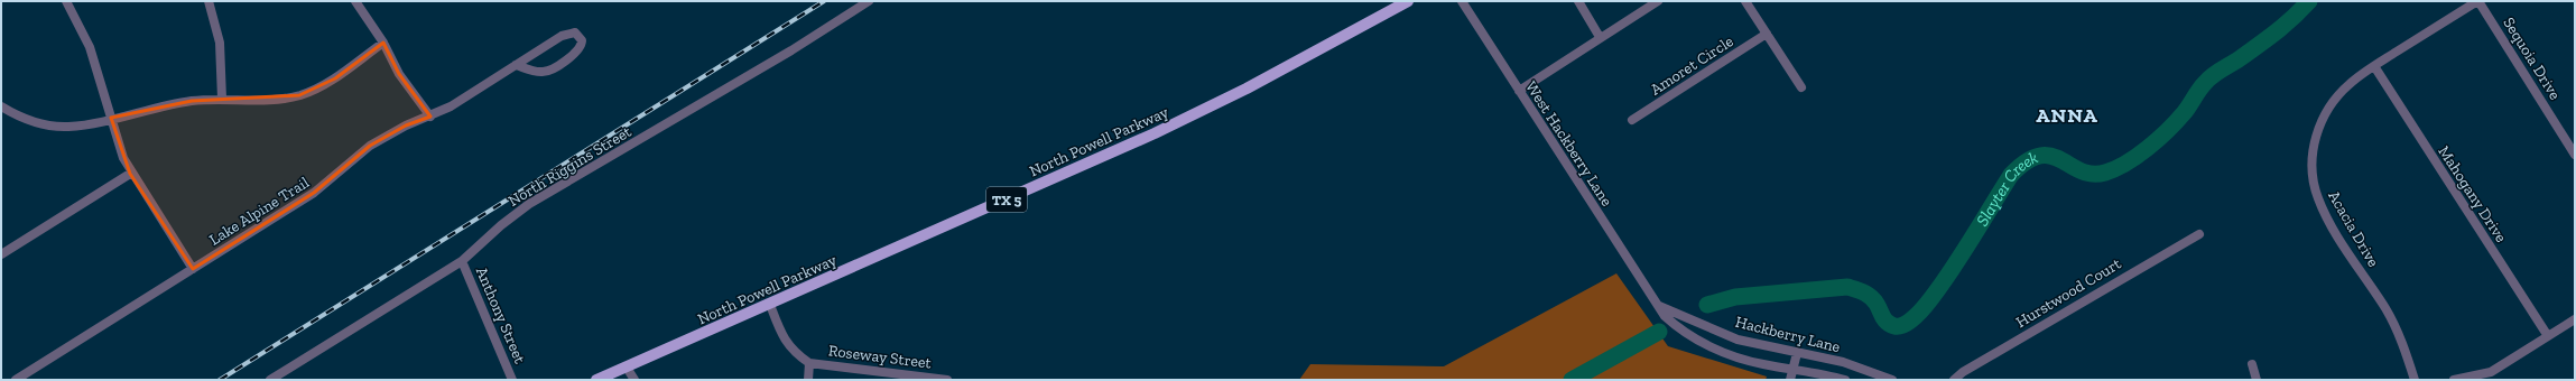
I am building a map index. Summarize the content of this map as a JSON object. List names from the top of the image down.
{
  "streets": {
    "main road": ["North Powell Parkway", "TX 5"],
    "street": [
      "Sequoia Drive",
      "Amoret Circle",
      "West Hackberry Lane",
      "North Riggins Street",
      "Mahogany Drive",
      "Lake Alpine Trail",
      "Acacia Drive",
      "Hurstwood Court",
      "Anthony Street",
      "Hackberry Lane",
      "Roseway Street"
    ]
  },
  "crossings": [
    ["Sequoia Drive", "Acacia Drive"],
    ["West Hackberry Lane", "Hackberry Lane"],
    ["North Riggins Street", "Anthony Street"],
    ["Mahogany Drive", "Acacia Drive"]
  ],
  "districts": ["ANNA"],
  "water": ["Slayter Creek"]
}
